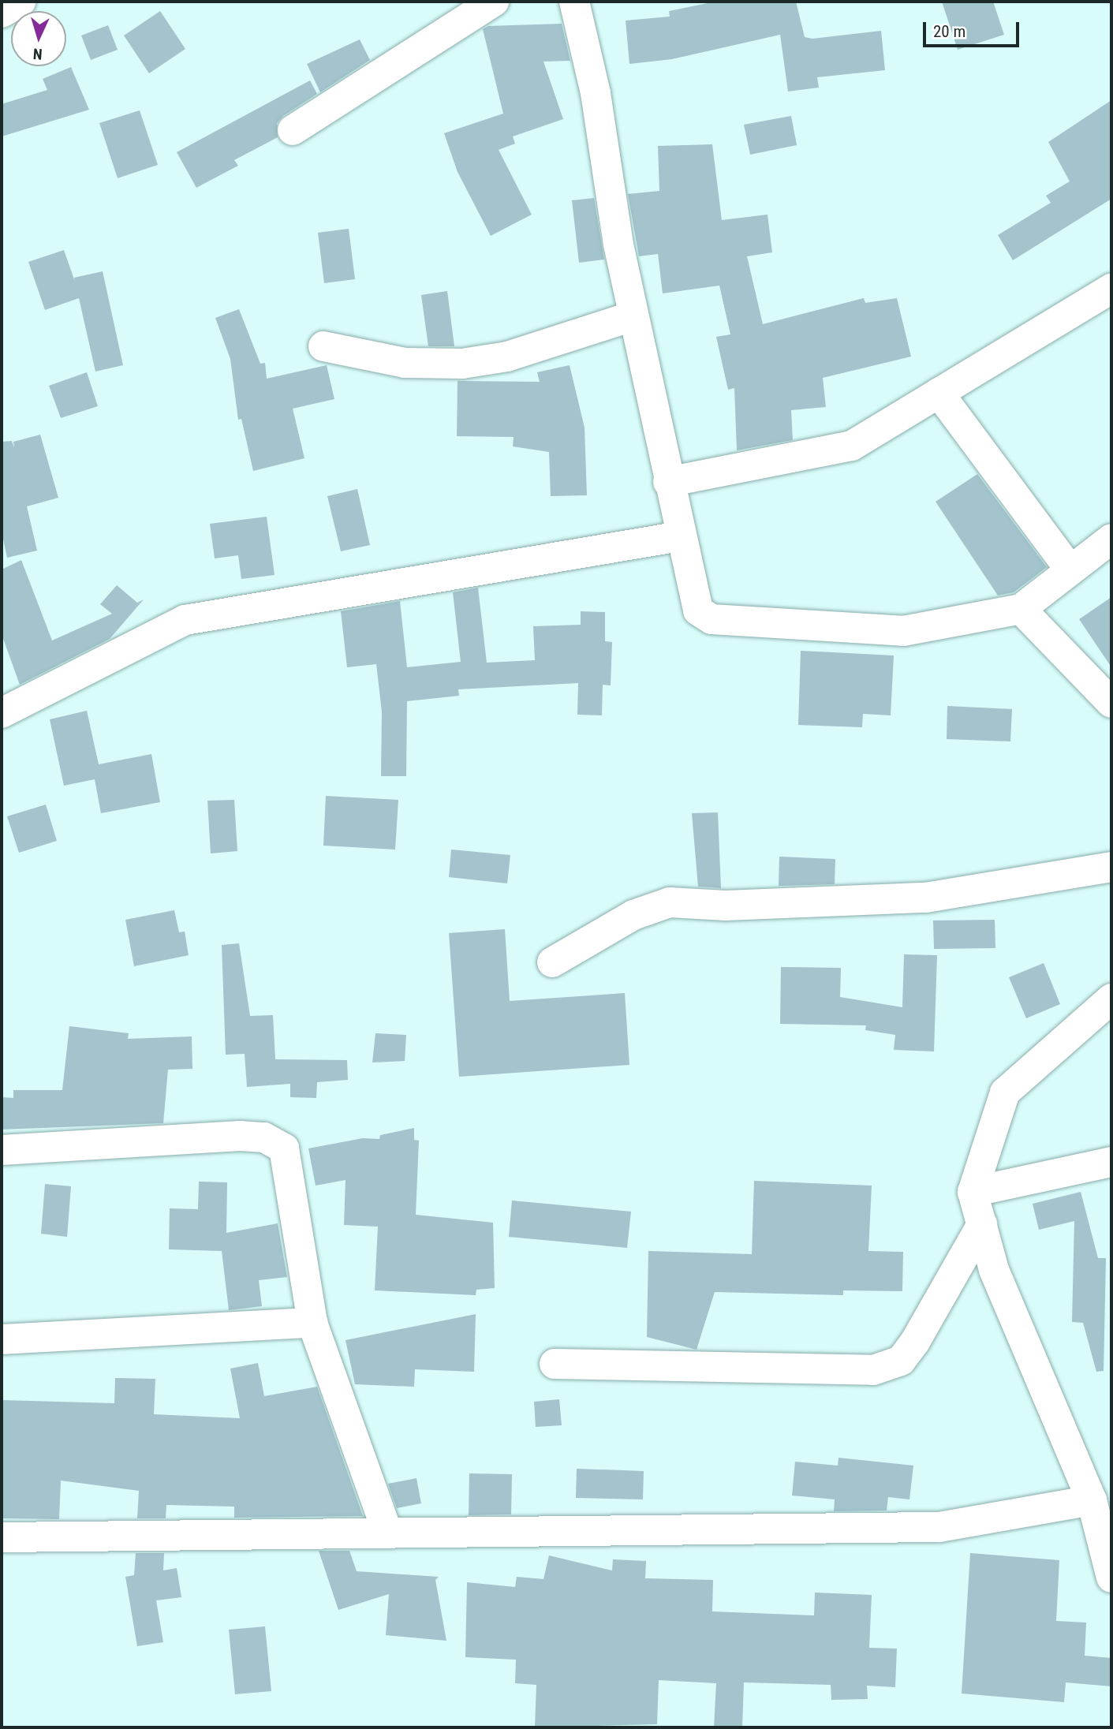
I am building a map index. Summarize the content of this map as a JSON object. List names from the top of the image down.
{
  "scale_bar": "20 m",
  "north": "bottom"
}
